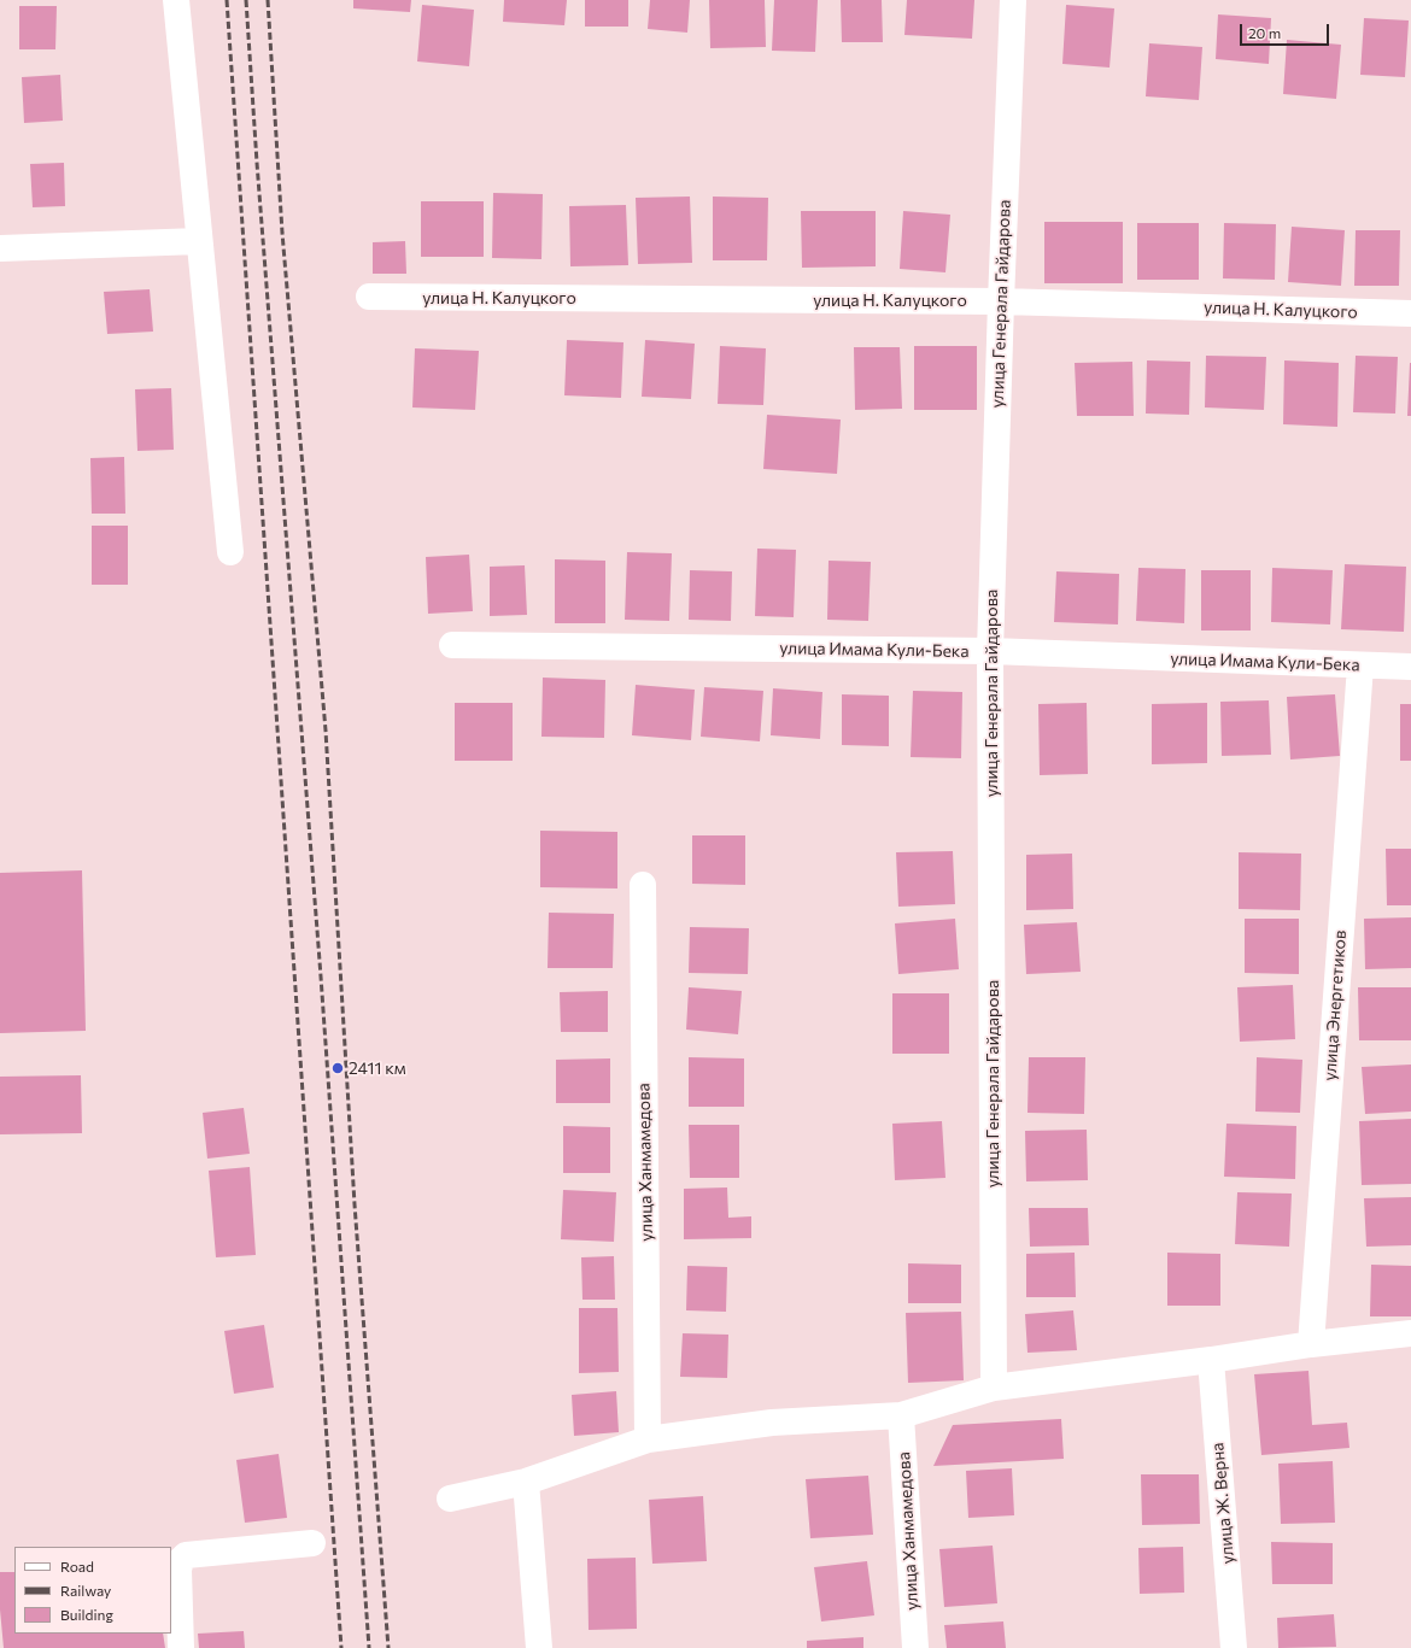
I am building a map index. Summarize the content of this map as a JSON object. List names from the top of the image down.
{
  "streets": {
    "street": [
      "улица Н. Калуцкого",
      "улица Генерала Гайдарова",
      "улица Имама Кули-Бека",
      "улица Энергетиков",
      "улица Ханмамедова",
      "улица Ж. Верна"
    ]
  },
  "crossings": [
    ["улица Н. Калуцкого", "улица Генерала Гайдарова"],
    ["улица Генерала Гайдарова", "улица Имама Кули-Бека"],
    ["улица Имама Кули-Бека", "улица Энергетиков"]
  ],
  "places": ["2411 км"],
  "legend": ["Road", "Railway", "Building"],
  "scale_bar": "20 m"
}
